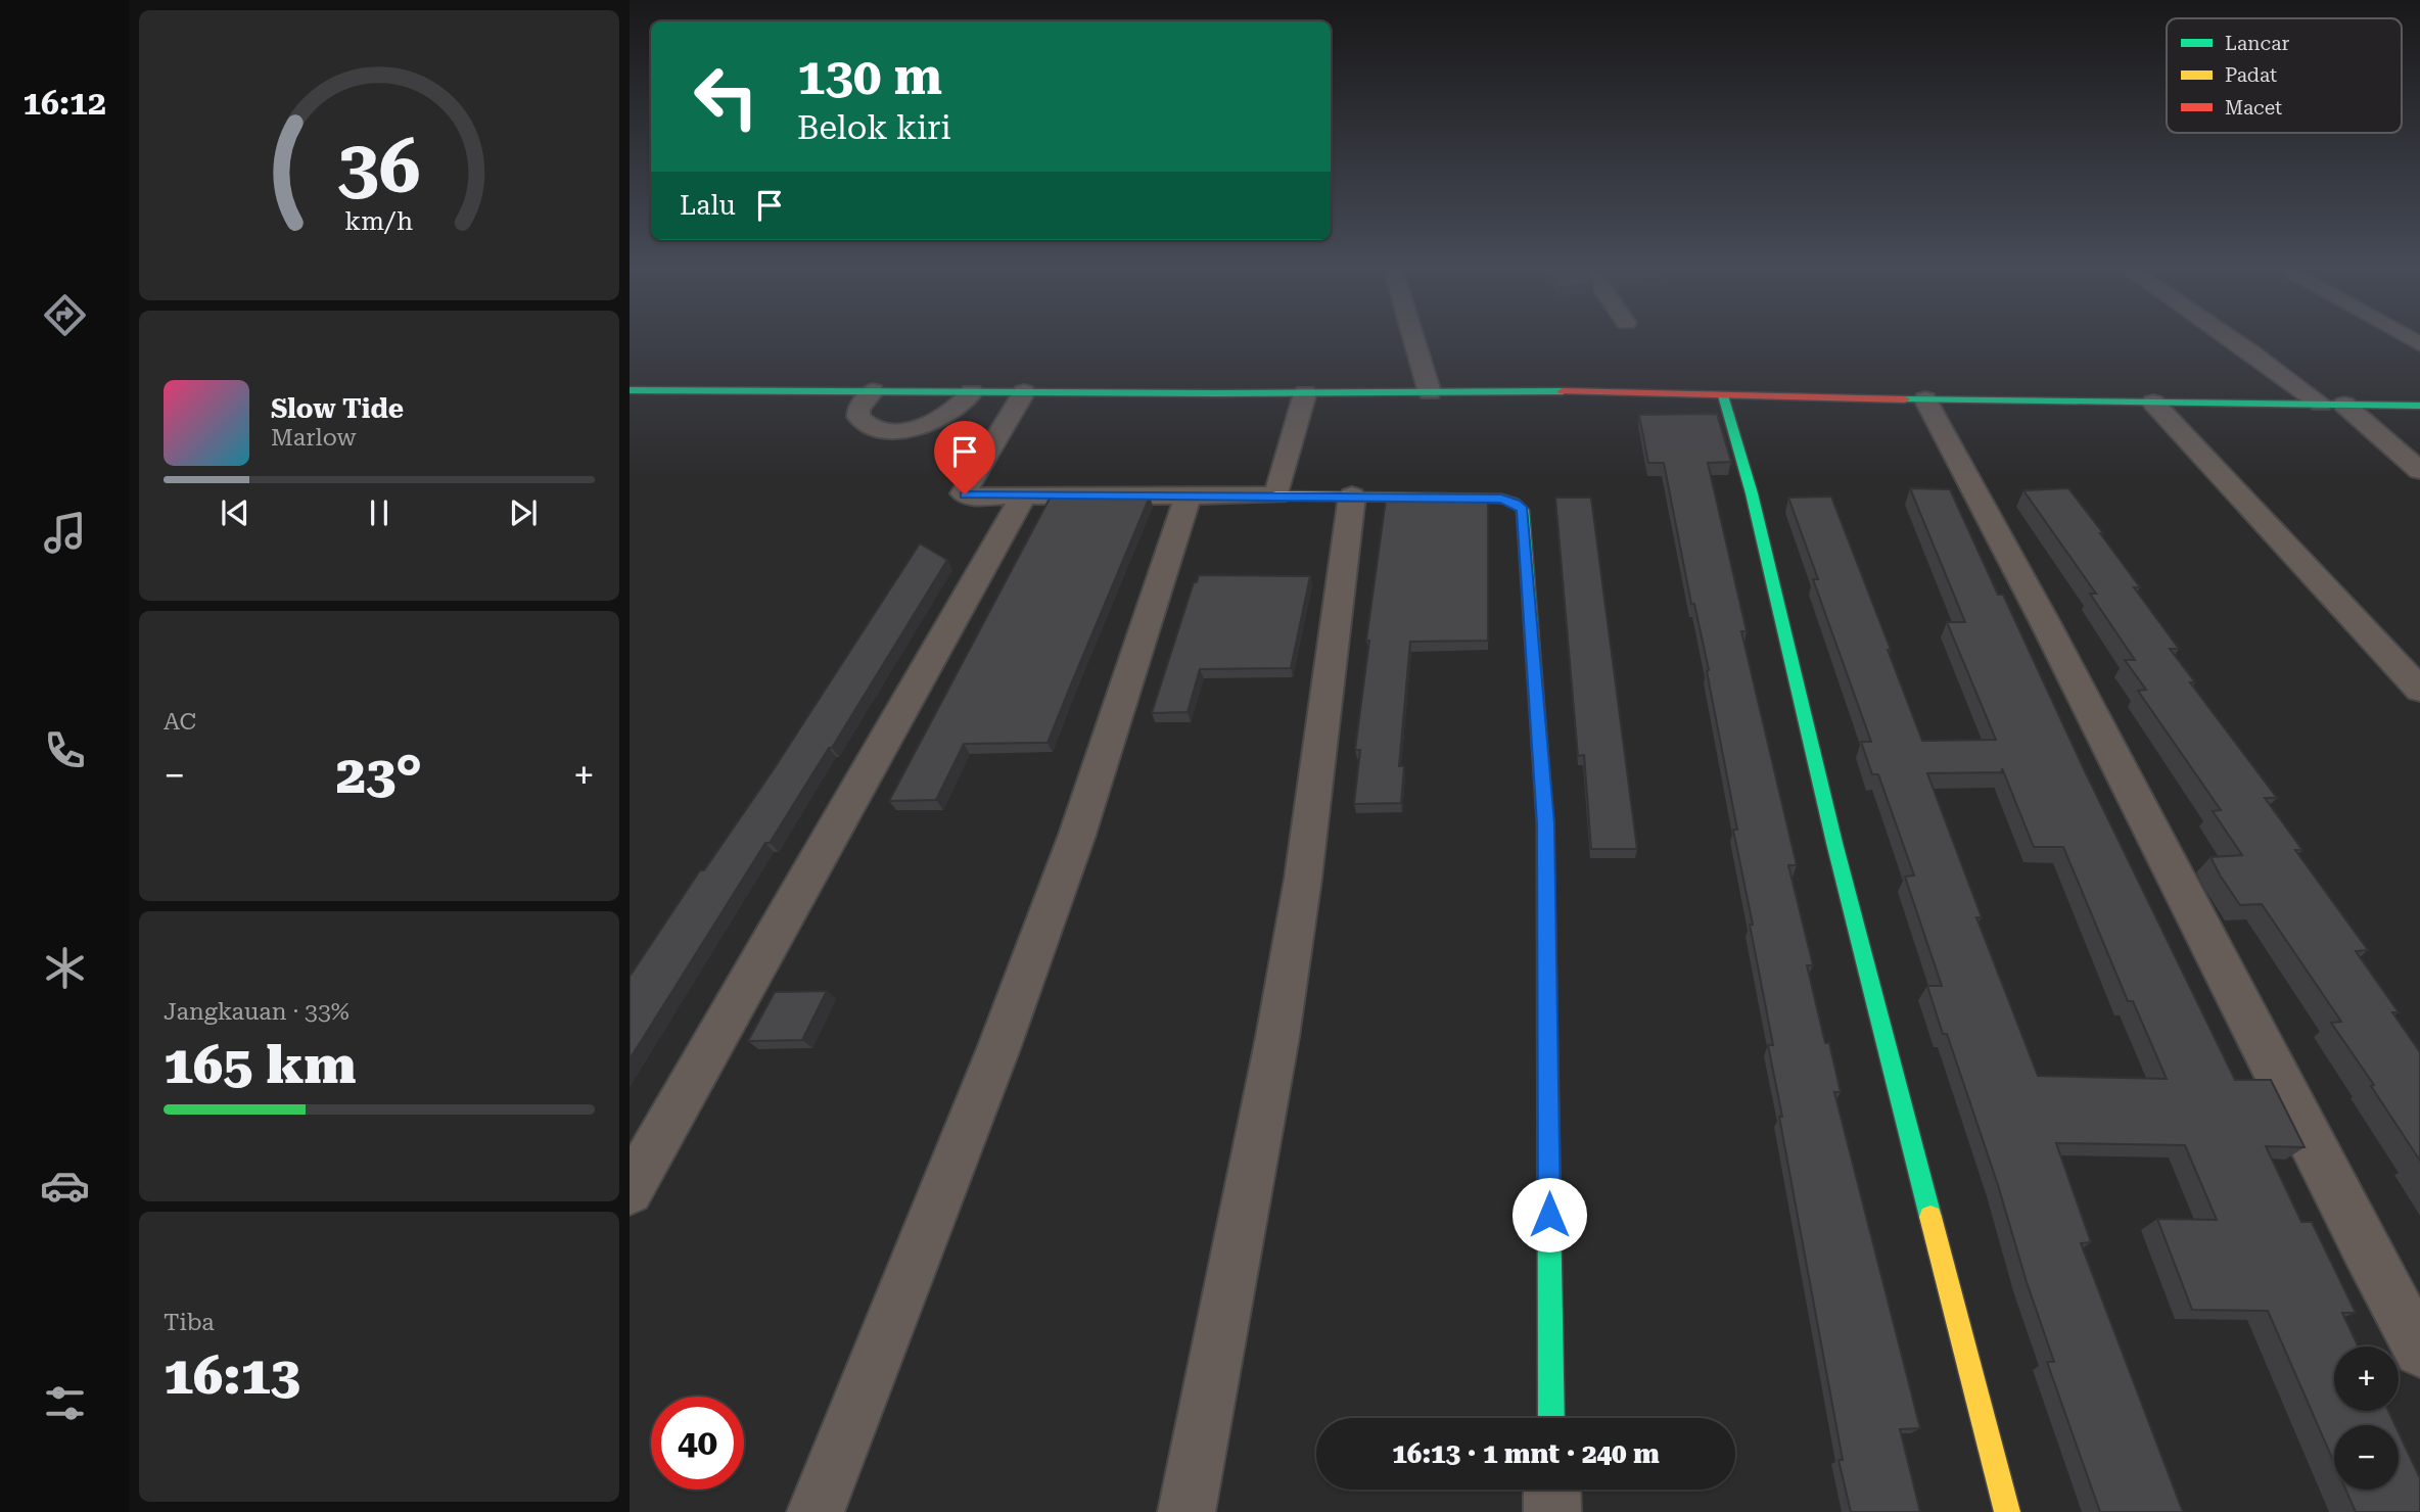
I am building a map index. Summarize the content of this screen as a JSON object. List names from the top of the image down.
{
  "legend": ["Lancar", "Padat", "Macet"],
  "page": {
    "tabs": "16:12",
    "turn": ["130 m", "Belok kiri"],
    "then": "Lalu",
    "song": ["Slow Tide", "Marlow"],
    "tile": [
      "AC",
      ["Jangkauan · 33%", "165 km"],
      ["Tiba", "16:13"]
    ],
    "heat": ["−", "23°", "+"],
    "map_buttons": ["+", "−"],
    "limit": "40",
    "trip": "16:13 · 1 mnt · 240 m",
    "gauge": ["36", "km/h"]
  }
}
